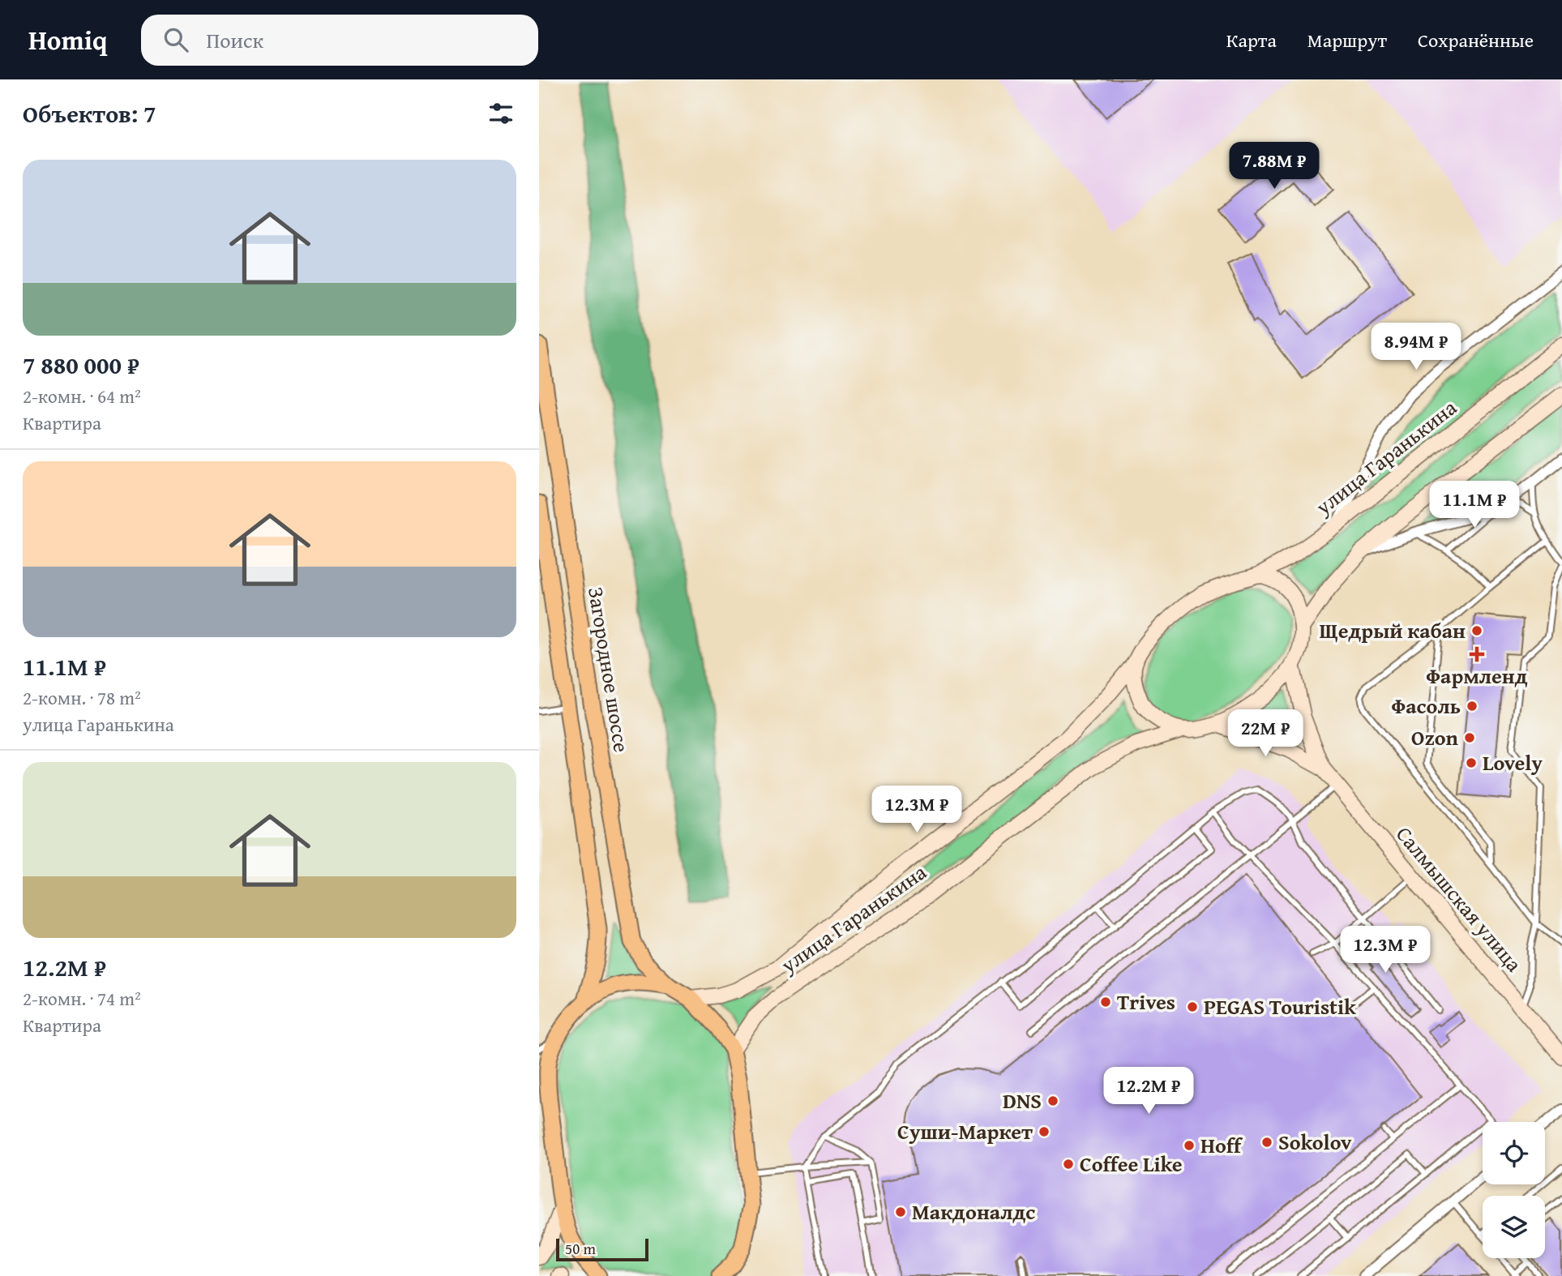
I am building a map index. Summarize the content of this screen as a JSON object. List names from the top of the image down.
{
  "streets": {
    "highway": ["Загородное шоссе"],
    "main road": ["улица Гаранькина", "Салмышская улица"]
  },
  "crossings": [
    ["улица Гаранькина", "Загородное шоссе"],
    ["улица Гаранькина", "Салмышская улица"]
  ],
  "places": {
    "other": [
      "Щедрый кабан",
      "Фасоль",
      "Ozon",
      "Lovely",
      "Trives",
      "PEGAS Touristik",
      "DNS",
      "Суши-Маркет",
      "Sokolov",
      "Hoff",
      "Coffee Like",
      "Макдоналдс"
    ],
    "health": ["Фармленд"]
  },
  "scale_bar": "50 m",
  "page": {
    "header": "Homiq",
    "search": "Поиск",
    "nav": ["Карта", "Маршрут", "Сохранённые"],
    "heading": "Объектов: 7",
    "price": [
      "7.88M ₽",
      "8.94M ₽",
      "11.1M ₽",
      "22M ₽",
      "12.3M ₽",
      "12.3M ₽",
      "12.2M ₽"
    ],
    "list": [
      {
        "name": "7 880 000 ₽",
        "note": "2-комн. · 64 m² · Квартира"
      },
      {
        "name": "11.1M ₽",
        "note": "2-комн. · 78 m² · улица Гаранькина"
      },
      {
        "name": "12.2M ₽",
        "note": "2-комн. · 74 m² · Квартира"
      }
    ],
    "scale": "50 m"
  }
}
